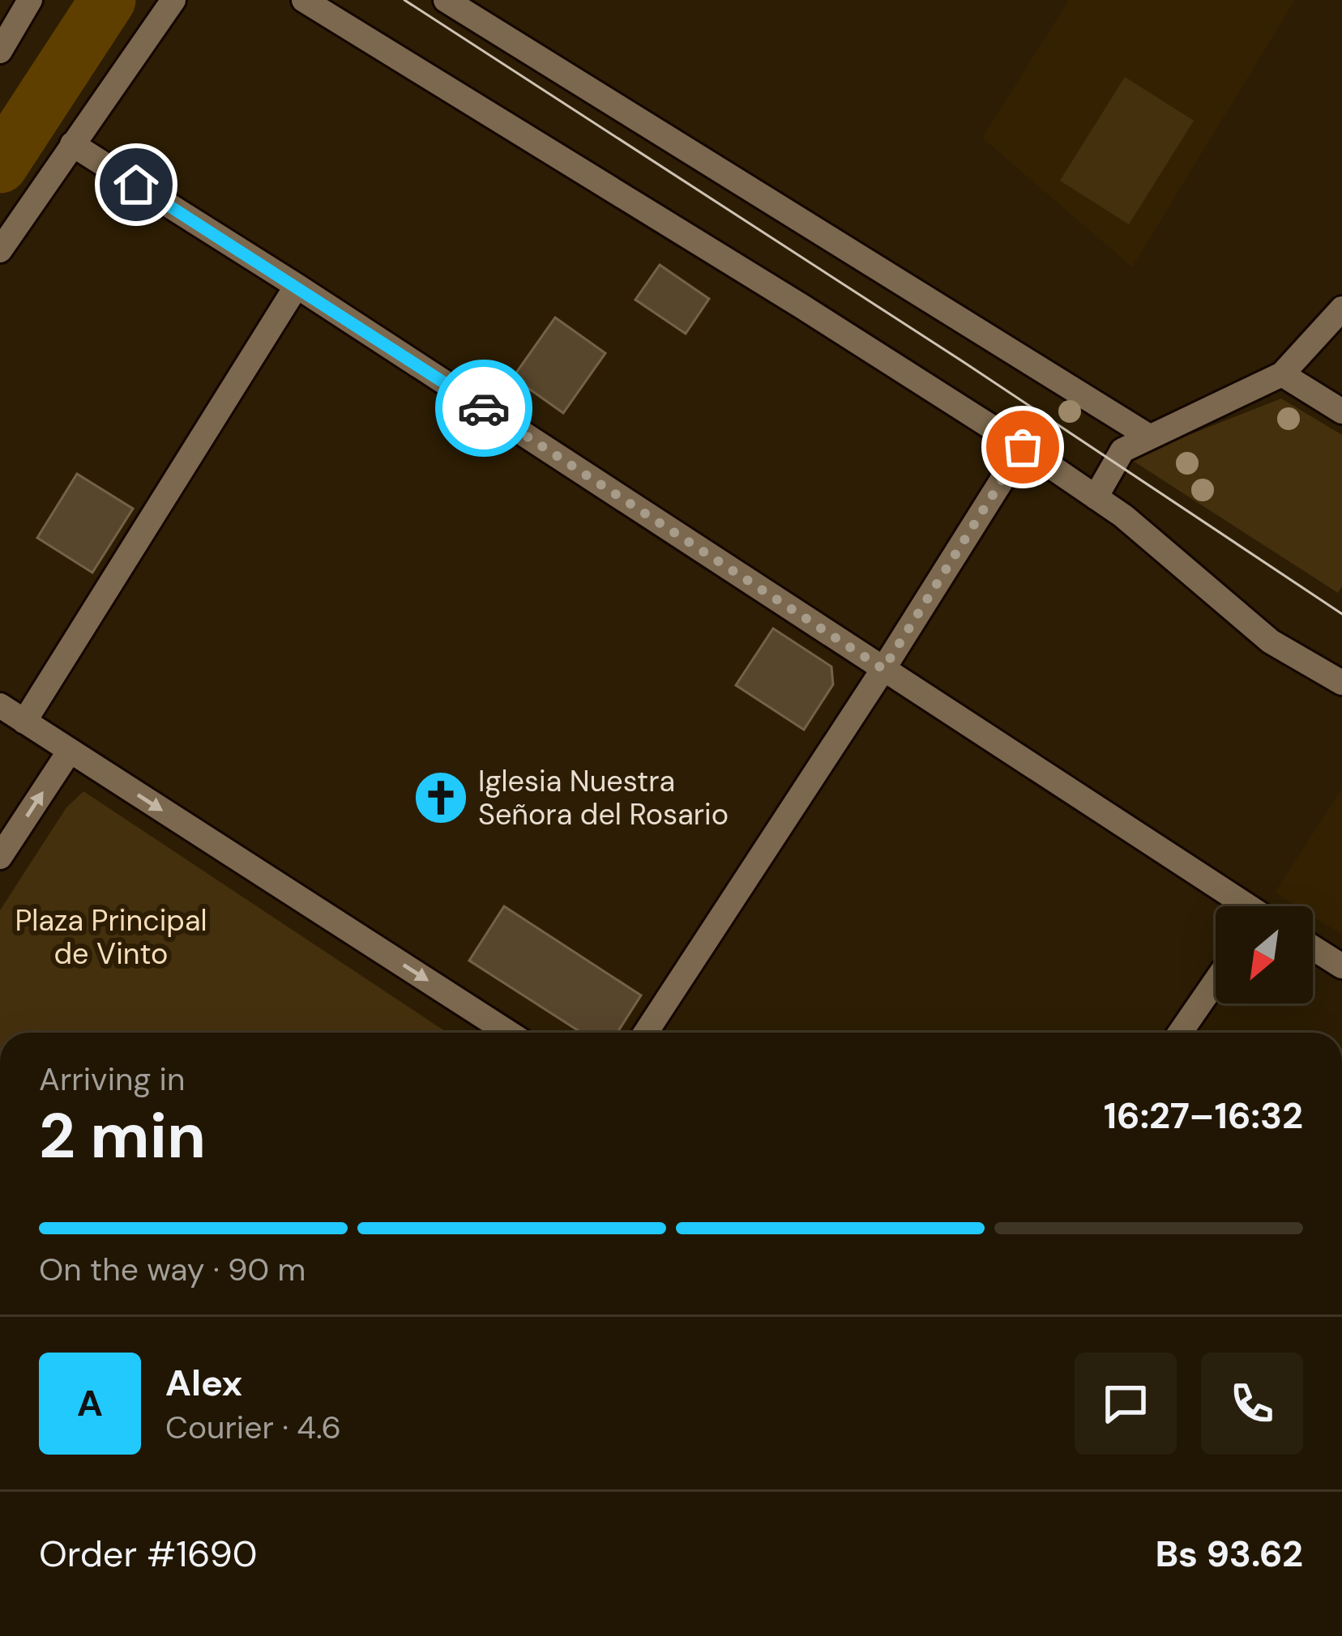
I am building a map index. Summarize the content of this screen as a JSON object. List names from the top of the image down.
{
  "parks": ["Plaza Principal de Vinto"],
  "places": {
    "church": ["Iglesia Nuestra Señora del Rosario"]
  },
  "north": "bottom left",
  "page": {
    "heading": ["2 min", "Arriving in", "16:27–16:32"],
    "panel": [
      "Alex",
      "Courier · 4.6",
      "Order #1690",
      "Bs 93.62"
    ],
    "bar": "On the way · 90 m",
    "round": "A"
  }
}
